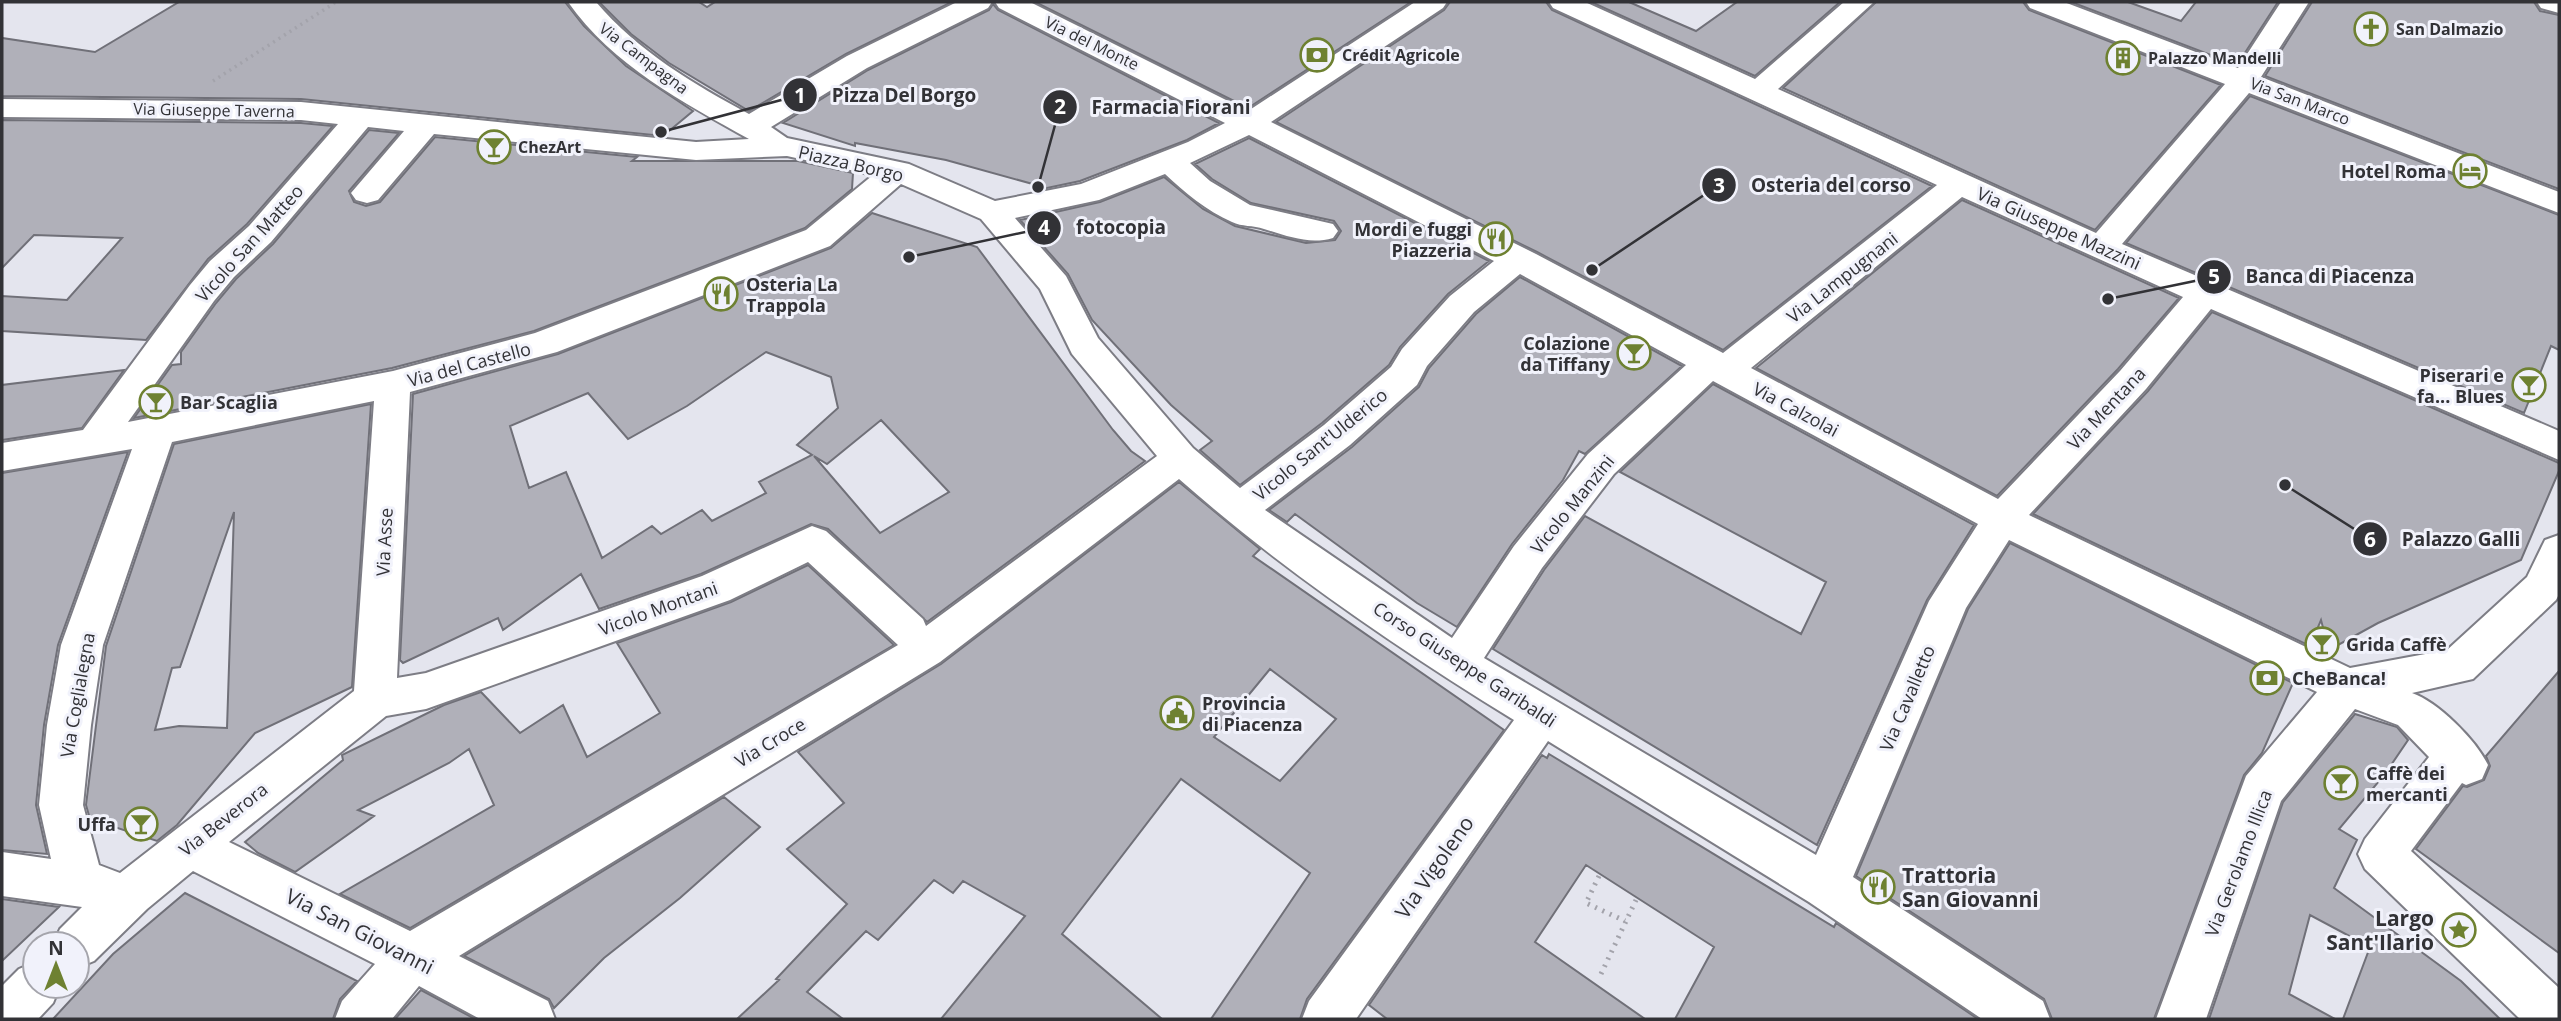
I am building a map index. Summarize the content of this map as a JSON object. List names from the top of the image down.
{
  "streets": {
    "street": [
      "Via del Monte",
      "Via Campagna",
      "Via San Marco",
      "Via Giuseppe Taverna",
      "Piazza Borgo",
      "Via Giuseppe Mazzini",
      "Vicolo San Matteo",
      "Via Lampugnani",
      "Via del Castello",
      "Via Mentana",
      "Via Calzolai",
      "Vicolo Sant'Ulderico",
      "Vicolo Manzini",
      "Via Asse",
      "Vicolo Montani",
      "Corso Giuseppe Garibaldi",
      "Via Coglialegna",
      "Via Cavalletto",
      "Via Croce",
      "Via Beverora",
      "Via Gerolamo Illica",
      "Via Vigoleno",
      "Via San Giovanni"
    ]
  },
  "crossings": [
    ["Via del Monte", "Via Calzolai"],
    ["Via Campagna", "Piazza Borgo"],
    ["Via Giuseppe Taverna", "Piazza Borgo"],
    ["Via Giuseppe Taverna", "Vicolo San Matteo"],
    ["Piazza Borgo", "Via del Castello"],
    ["Piazza Borgo", "Corso Giuseppe Garibaldi"],
    ["Via Giuseppe Mazzini", "Via Lampugnani"],
    ["Via Giuseppe Mazzini", "Via Mentana"],
    ["Vicolo San Matteo", "Via del Castello"],
    ["Via Lampugnani", "Via Calzolai"],
    ["Via Lampugnani", "Vicolo Manzini"],
    ["Via del Castello", "Via Asse"],
    ["Via del Castello", "Via Coglialegna"],
    ["Via Mentana", "Via Calzolai"],
    ["Via Mentana", "Via Cavalletto"],
    ["Via Calzolai", "Vicolo Sant'Ulderico"],
    ["Via Calzolai", "Vicolo Manzini"],
    ["Via Calzolai", "Via Cavalletto"],
    ["Via Calzolai", "Via Gerolamo Illica"],
    ["Vicolo Sant'Ulderico", "Corso Giuseppe Garibaldi"],
    ["Vicolo Manzini", "Corso Giuseppe Garibaldi"],
    ["Via Asse", "Vicolo Montani"],
    ["Via Asse", "Via Beverora"],
    ["Vicolo Montani", "Via Beverora"],
    ["Corso Giuseppe Garibaldi", "Via Cavalletto"],
    ["Corso Giuseppe Garibaldi", "Via Croce"],
    ["Corso Giuseppe Garibaldi", "Via Vigoleno"],
    ["Via Croce", "Via San Giovanni"],
    ["Via Beverora", "Via San Giovanni"]
  ],
  "places": {
    "church": ["San Dalmazio"],
    "bank": ["Crédit Agricole", "CheBanca!"],
    "building": ["Palazzo Mandelli"],
    "other": [
      "Pizza Del Borgo",
      "Farmacia Fiorani",
      "fotocopia",
      "Osteria del corso",
      "Banca di Piacenza",
      "Palazzo Galli"
    ],
    "bar": [
      "ChezArt",
      "Colazione da Tiffany",
      "Piserari e fa... Blues",
      "Bar Scaglia",
      "Grida Caffè",
      "Caffè dei mercanti",
      "Uffa"
    ],
    "hotel": ["Hotel Roma"],
    "restaurant": ["Mordi e fuggi Piazzeria", "Osteria La Trappola", "Trattoria San Giovanni"],
    "public building": ["Provincia di Piacenza"],
    "place": ["Largo Sant'Ilario"]
  },
  "north": "top"
}
